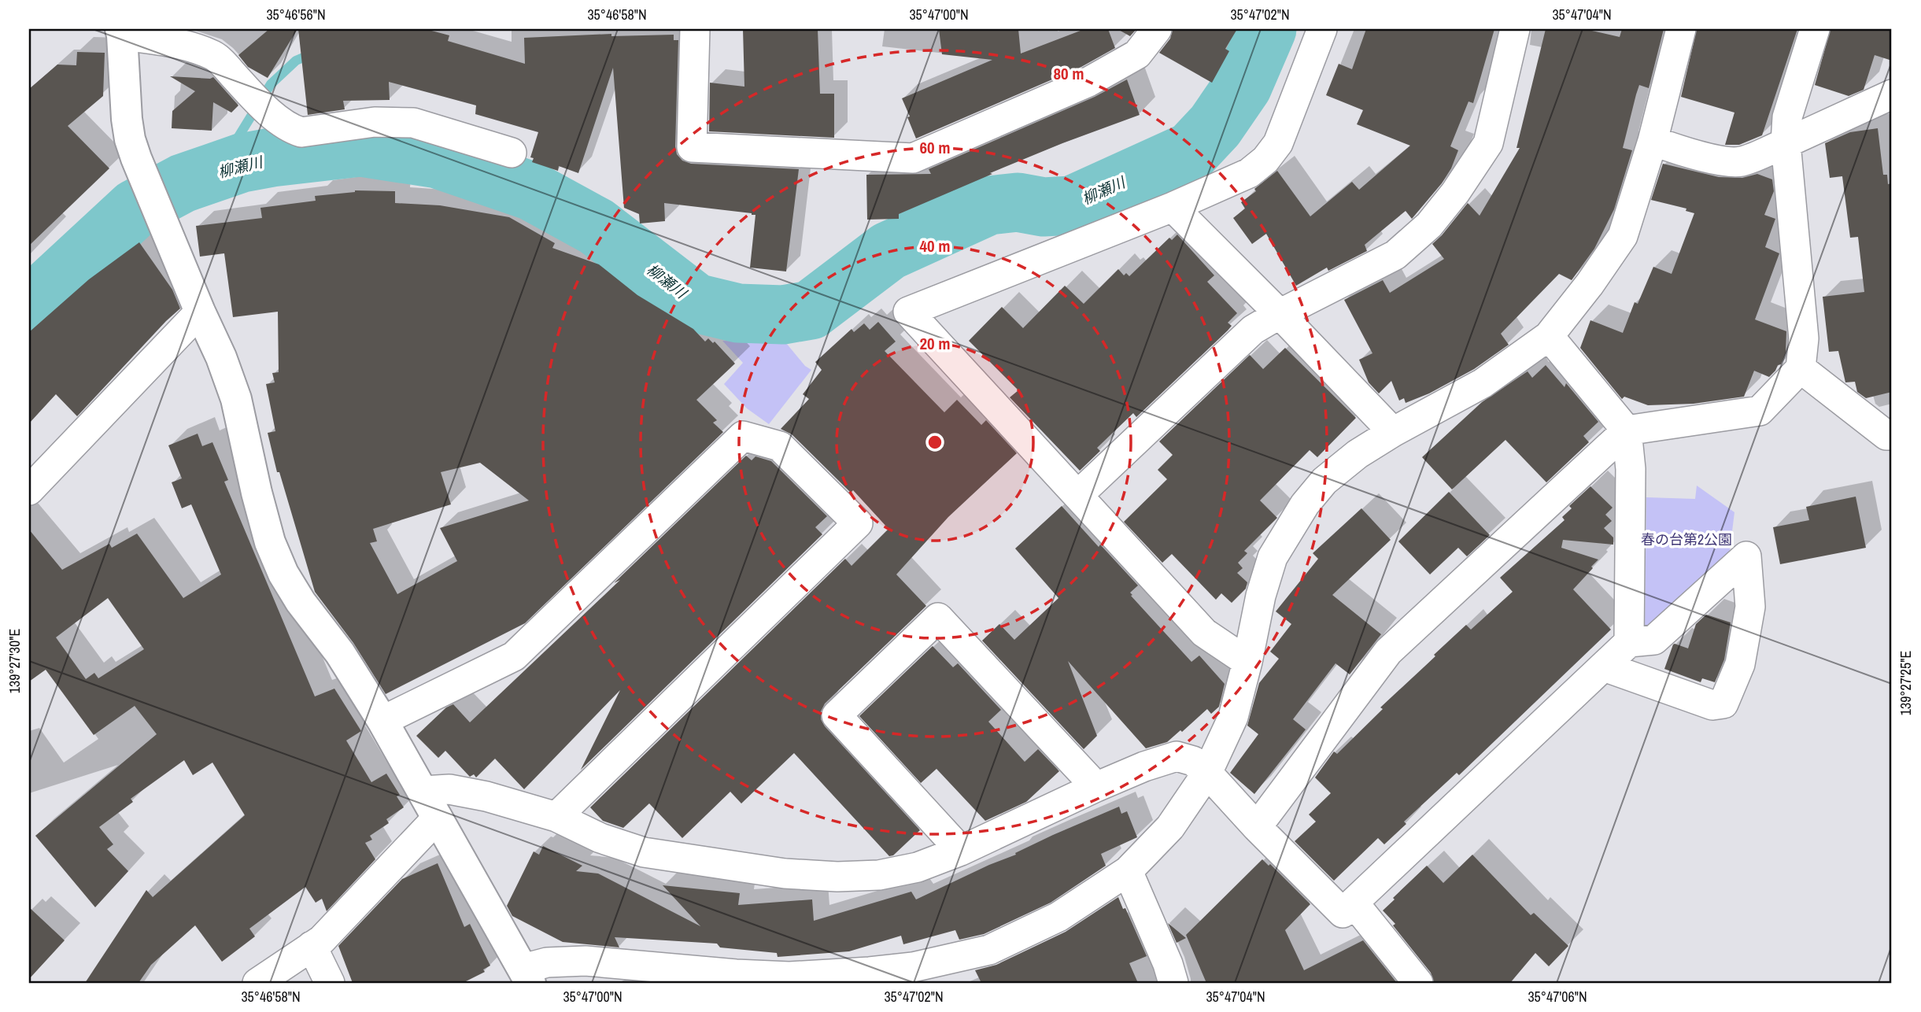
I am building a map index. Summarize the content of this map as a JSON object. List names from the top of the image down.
{
  "water": ["柳瀬川"],
  "parks": ["春の台第2公園"],
  "coordinates": [
    "35°46'56\"N",
    "35°46'58\"N",
    "35°47'00\"N",
    "35°47'02\"N",
    "35°47'04\"N",
    "139°27'30\"E",
    "139°27'25\"E",
    "35°47'06\"N"
  ],
  "rings": [
    "80 m",
    "60 m",
    "40 m",
    "20 m"
  ]
}
